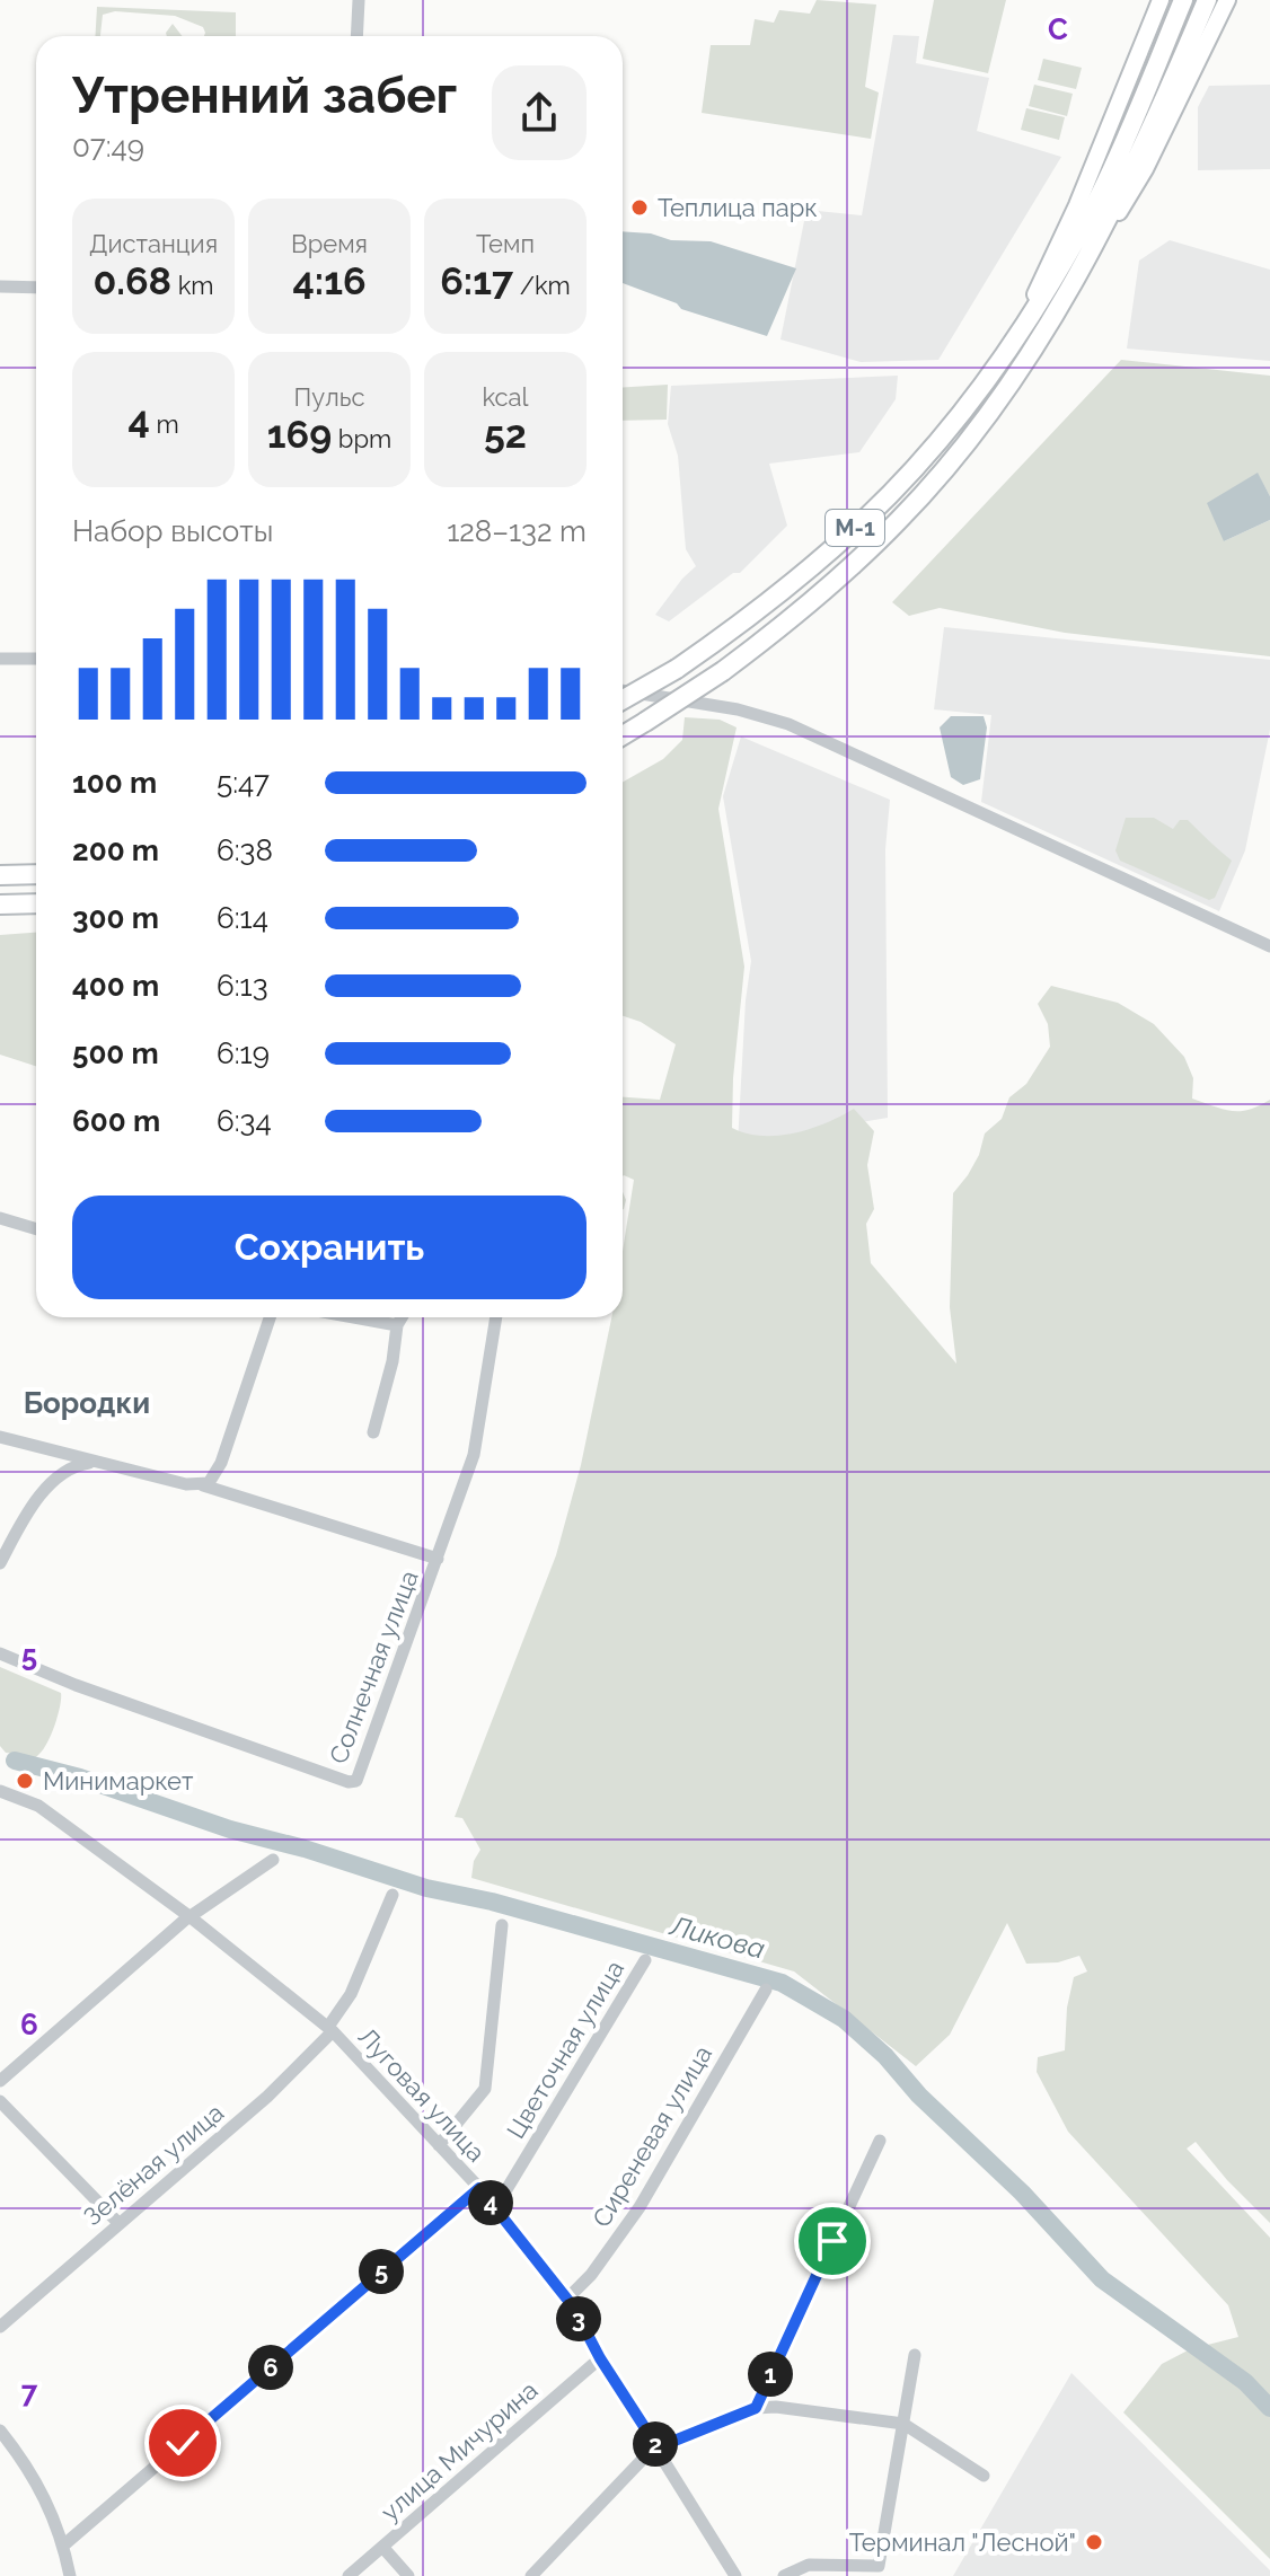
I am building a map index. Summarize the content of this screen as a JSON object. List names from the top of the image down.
{
  "streets": {
    "highway": ["М-1"],
    "street": [
      "Солнечная улица",
      "Цветочная улица",
      "Луговая улица",
      "Сиреневая улица",
      "Зелёная улица",
      "улица Мичурина"
    ]
  },
  "crossings": [
    ["Цветочная улица", "Луговая улица"],
    ["Луговая улица", "Сиреневая улица"],
    ["Луговая улица", "Зелёная улица"],
    ["Луговая улица", "улица Мичурина"]
  ],
  "districts": ["Бородки"],
  "water": ["Ликова"],
  "places": ["Теплица парк", "Минимаркет", "Терминал \"Лесной\""],
  "page": {
    "heading": ["Утренний забег", "07:49"],
    "stats": [
      ["Дистанция", "0.68 km"],
      ["Время", "4:16"],
      ["Темп", "6:17 /km"],
      ["4 m"],
      ["Пульс", "169 bpm"],
      ["kcal", "52"]
    ],
    "chart": ["Набор высоты", "128–132 m"],
    "list": [
      {
        "name": "100 m",
        "note": "5:47"
      },
      {
        "name": "200 m",
        "note": "6:38"
      },
      {
        "name": "300 m",
        "note": "6:14"
      },
      {
        "name": "400 m",
        "note": "6:13"
      },
      {
        "name": "500 m",
        "note": "6:19"
      },
      {
        "name": "600 m",
        "note": "6:34"
      }
    ],
    "buttons": "Сохранить",
    "pins": [
      "4",
      "5",
      "3",
      "6",
      "1",
      "2"
    ]
  },
  "grid": {
    "columns": ["C"],
    "rows": ["5", "6", "7"]
  }
}
